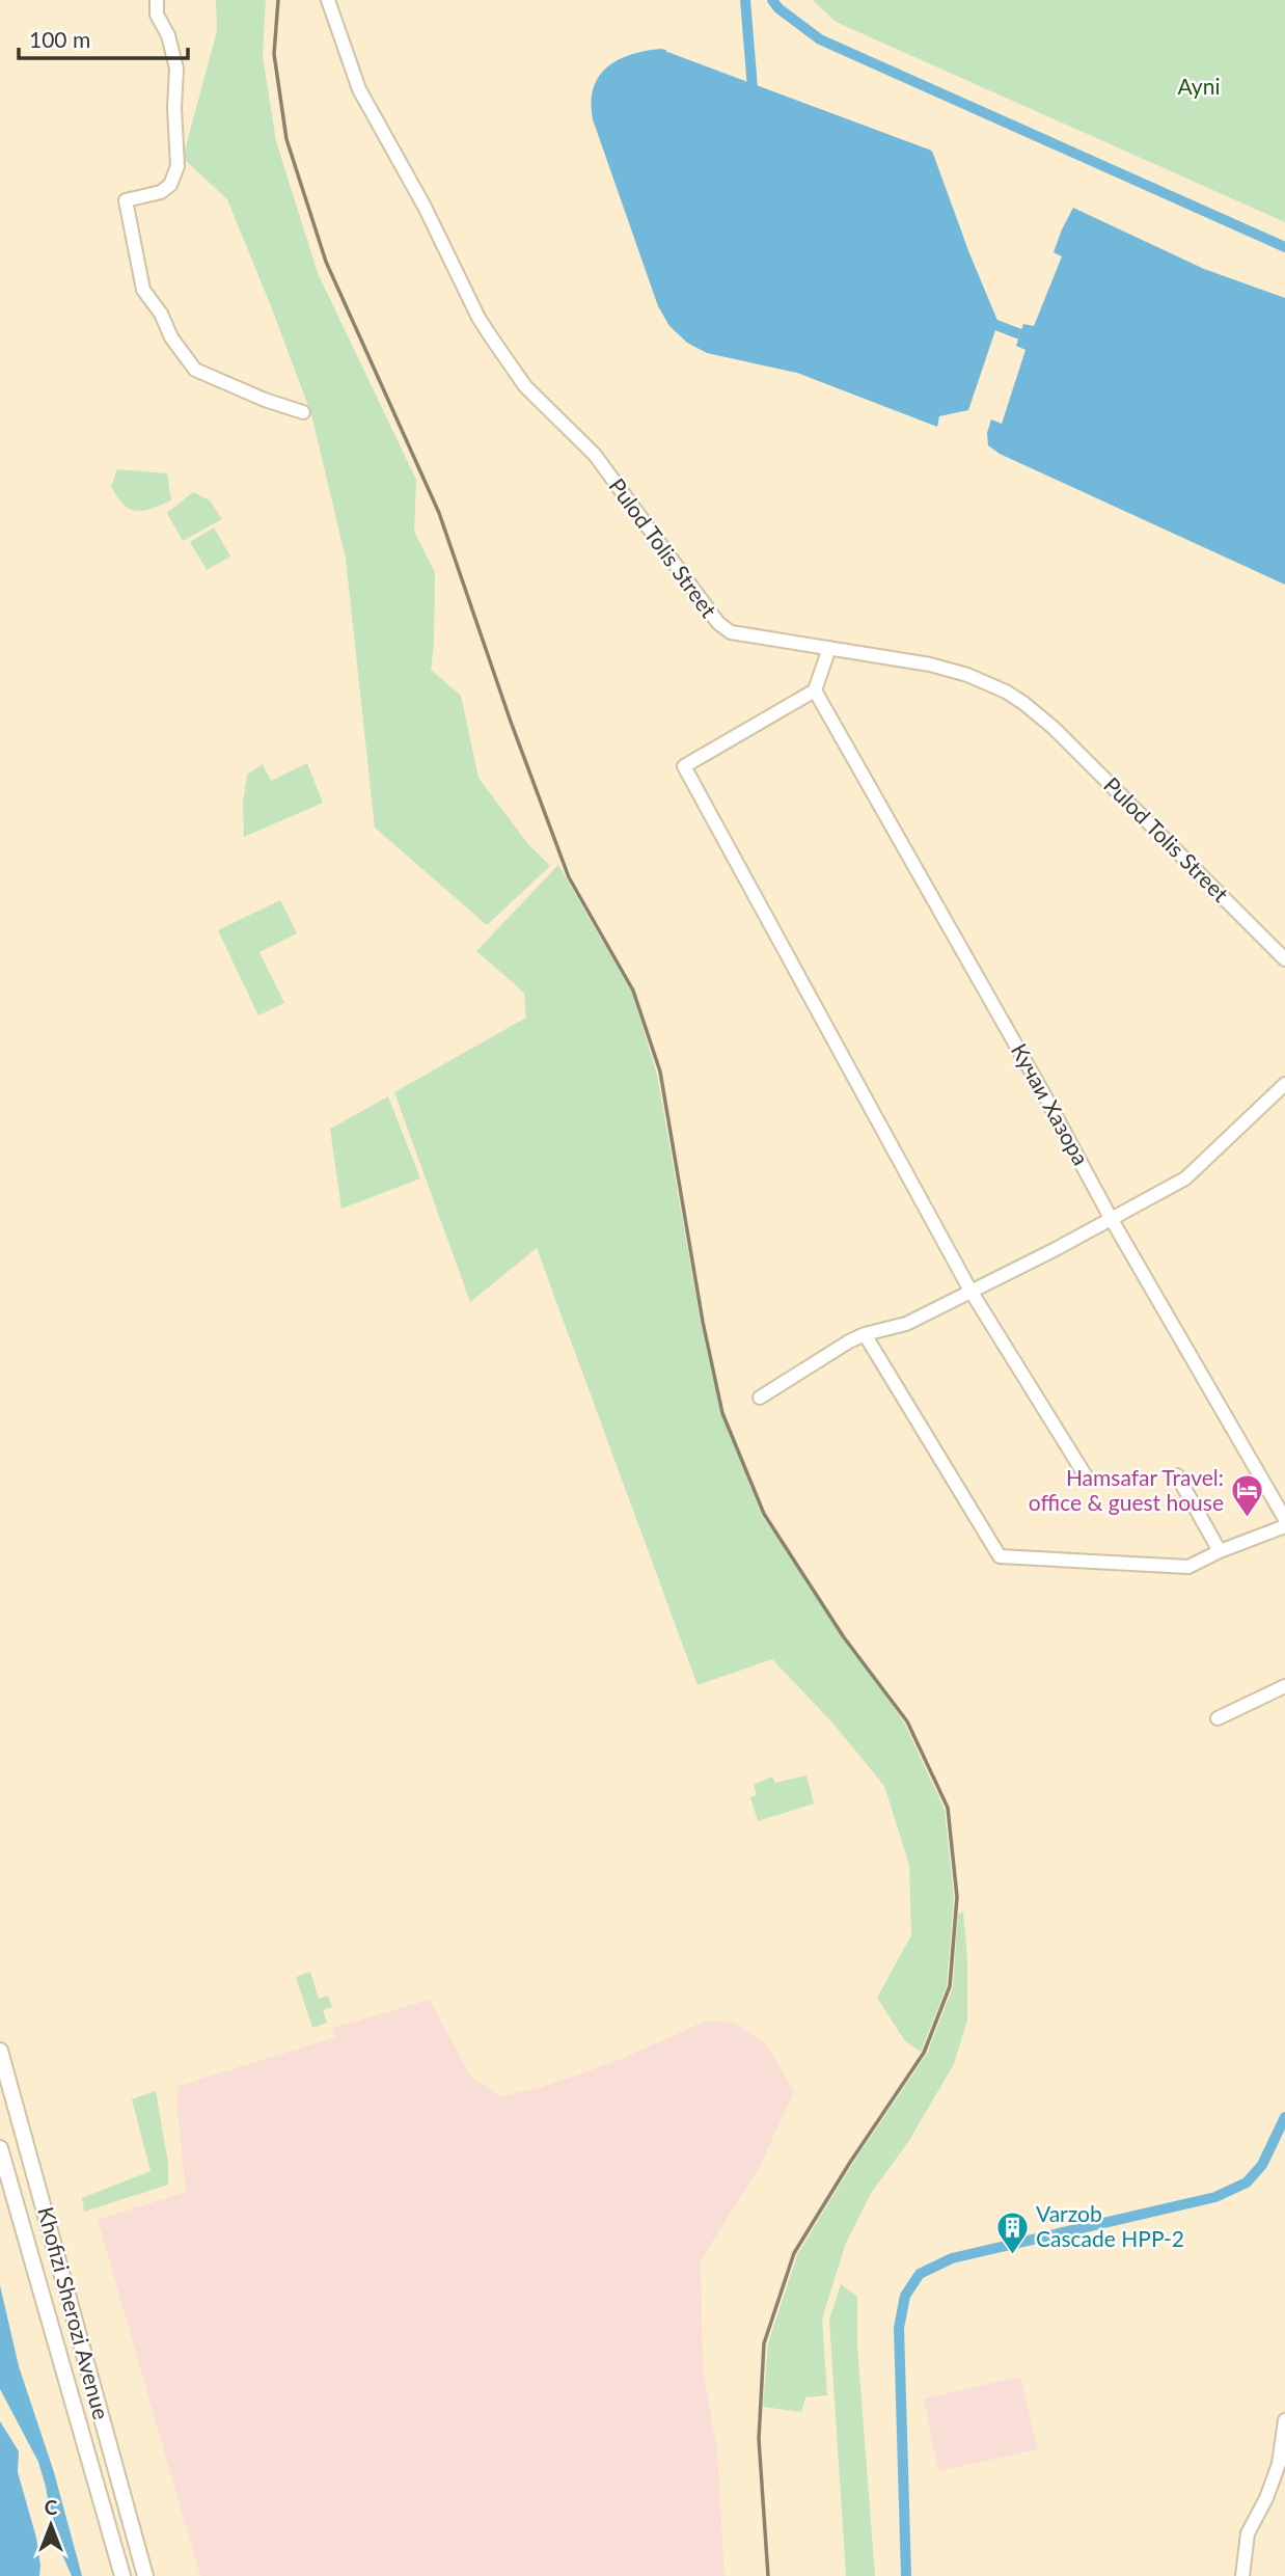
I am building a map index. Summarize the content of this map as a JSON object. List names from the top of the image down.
{
  "streets": {
    "main road": ["Khofizi Sherozi Avenue"],
    "street": ["Pulod Tolis Street", "Кучаи Хазора"]
  },
  "parks": ["Ayni"],
  "places": {
    "hotel": ["Hamsafar Travel: office & guest house"],
    "building": ["Varzob Cascade HPP-2"]
  },
  "scale_bar": "100 m",
  "north": "top"
}
